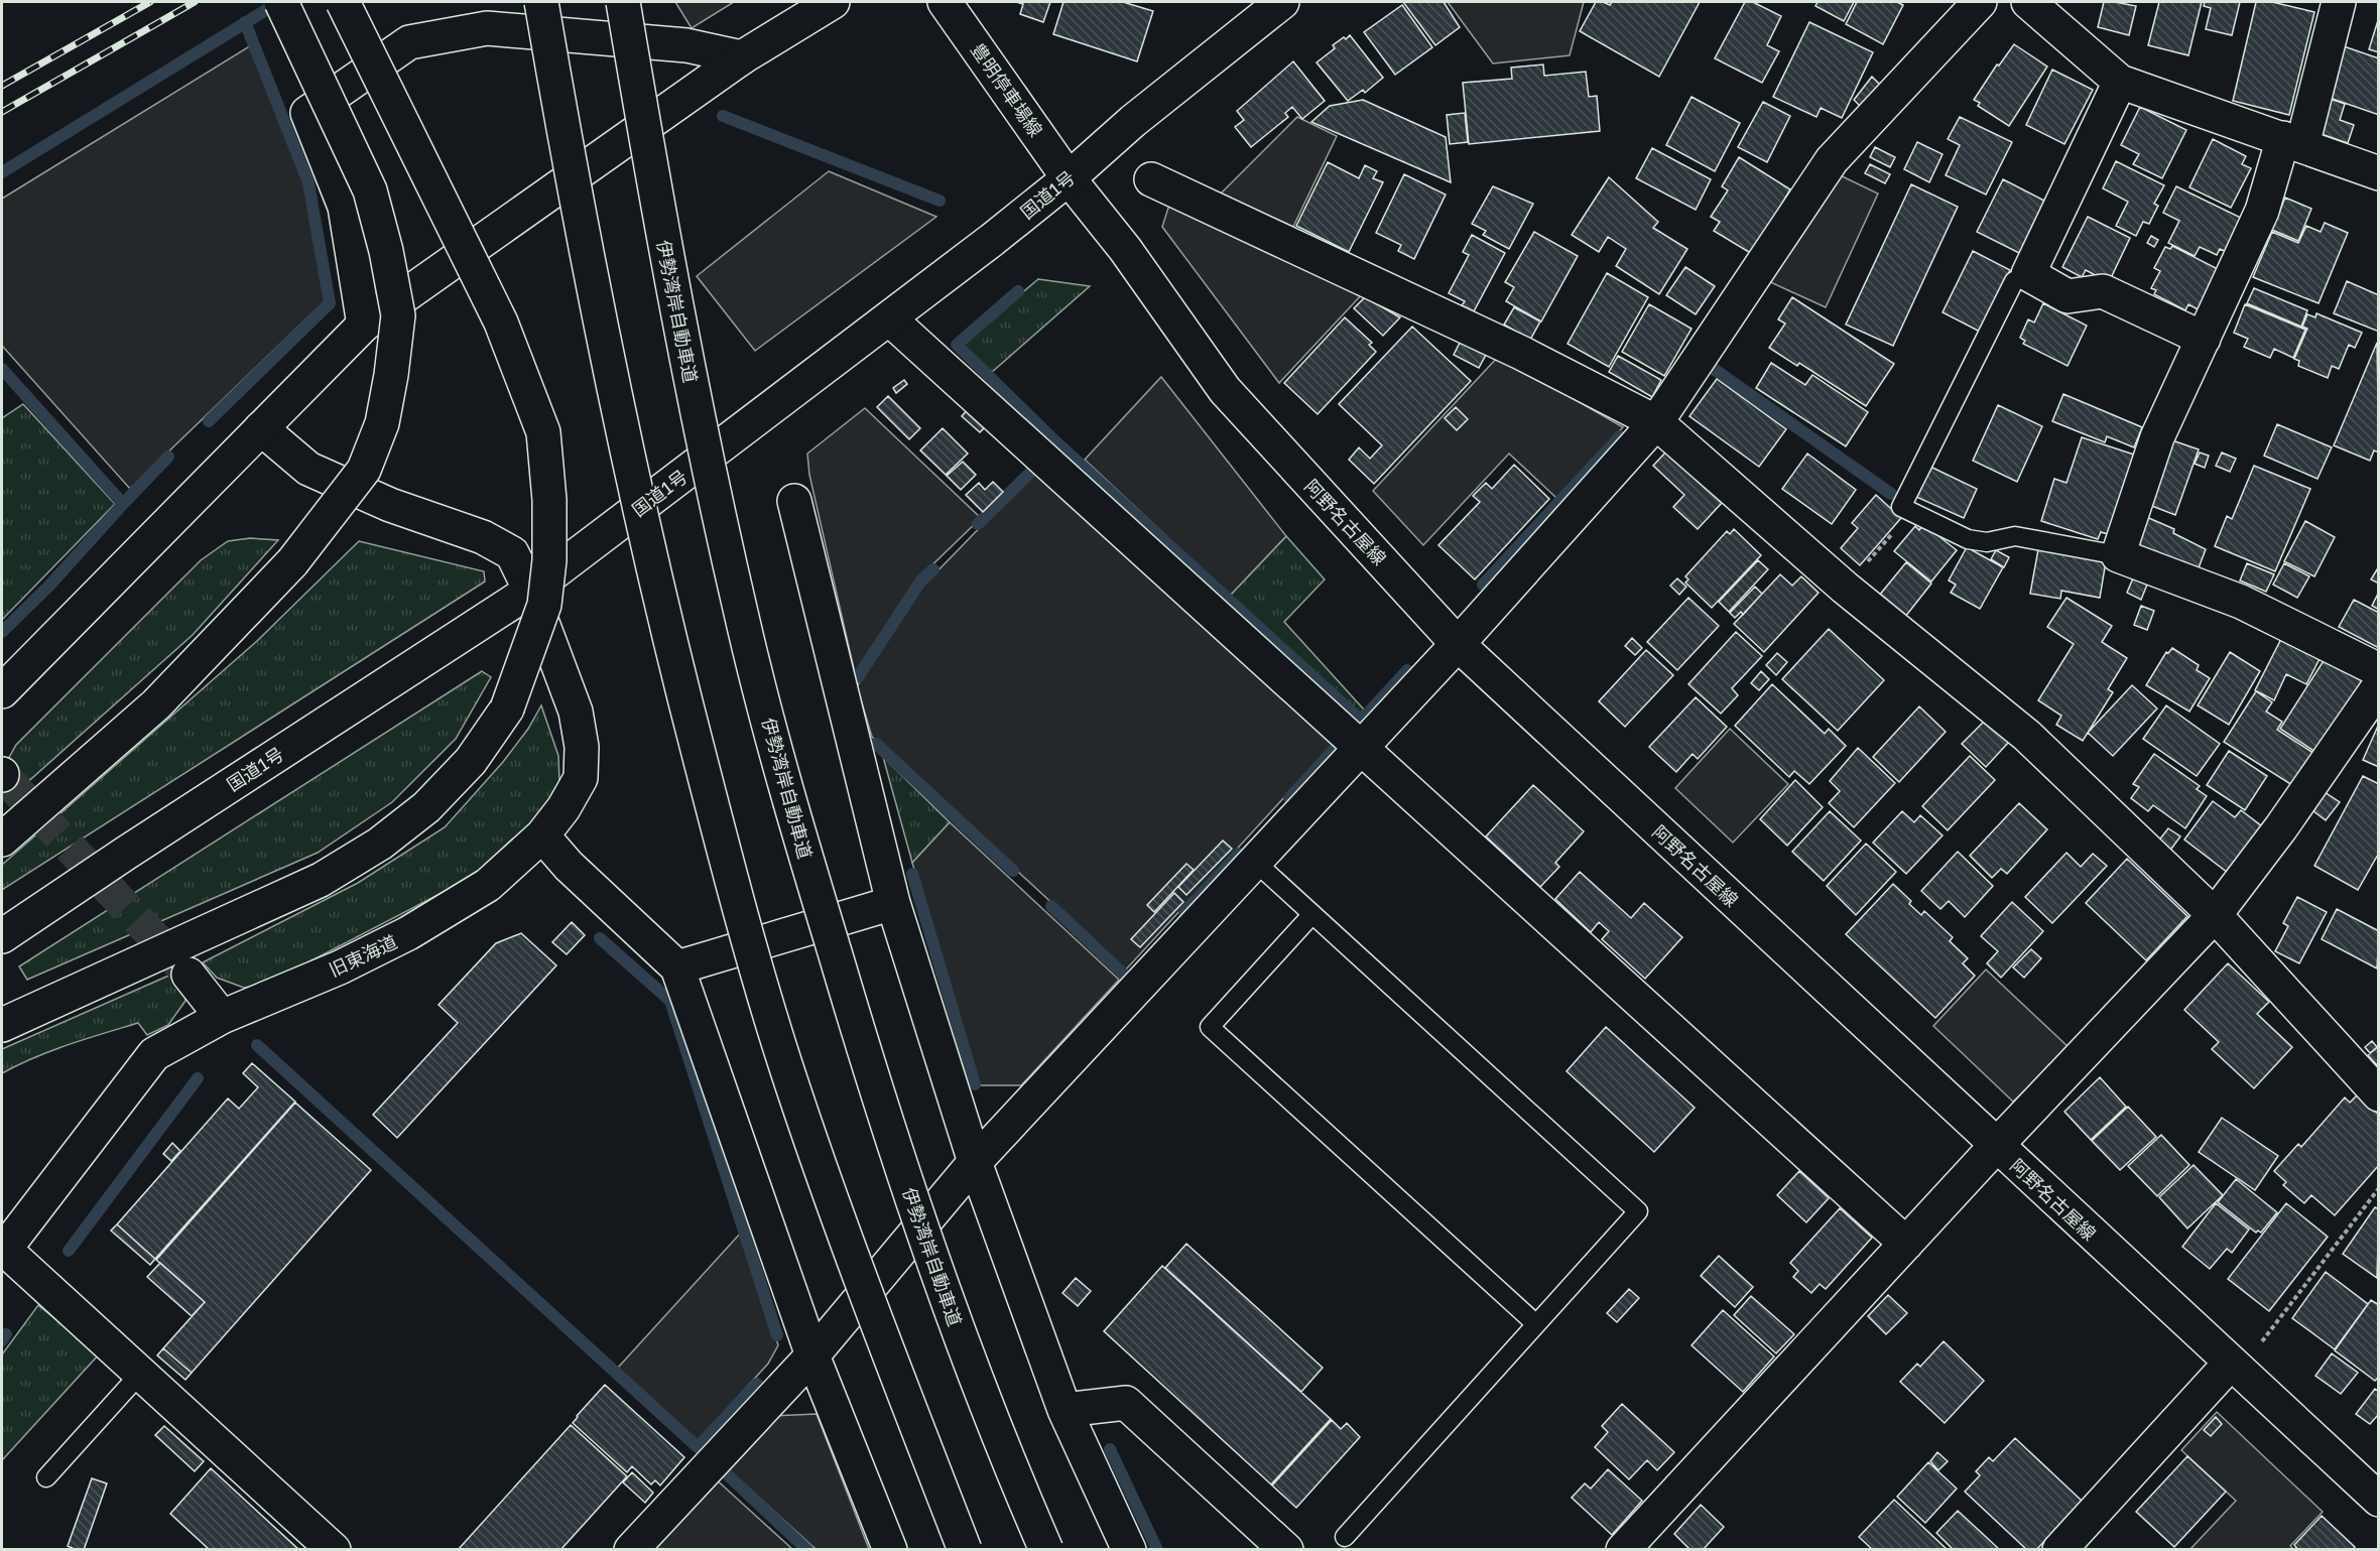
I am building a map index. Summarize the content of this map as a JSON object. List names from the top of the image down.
{
  "streets": {
    "main road": [
      "豊明停車場線",
      "国道1号",
      "伊勢湾岸自動車道",
      "阿野名古屋線",
      "旧東海道"
    ]
  },
  "crossings": [
    ["豊明停車場線", "国道1号"],
    ["豊明停車場線", "阿野名古屋線"],
    ["国道1号", "阿野名古屋線"],
    ["国道1号", "旧東海道"]
  ]
}
